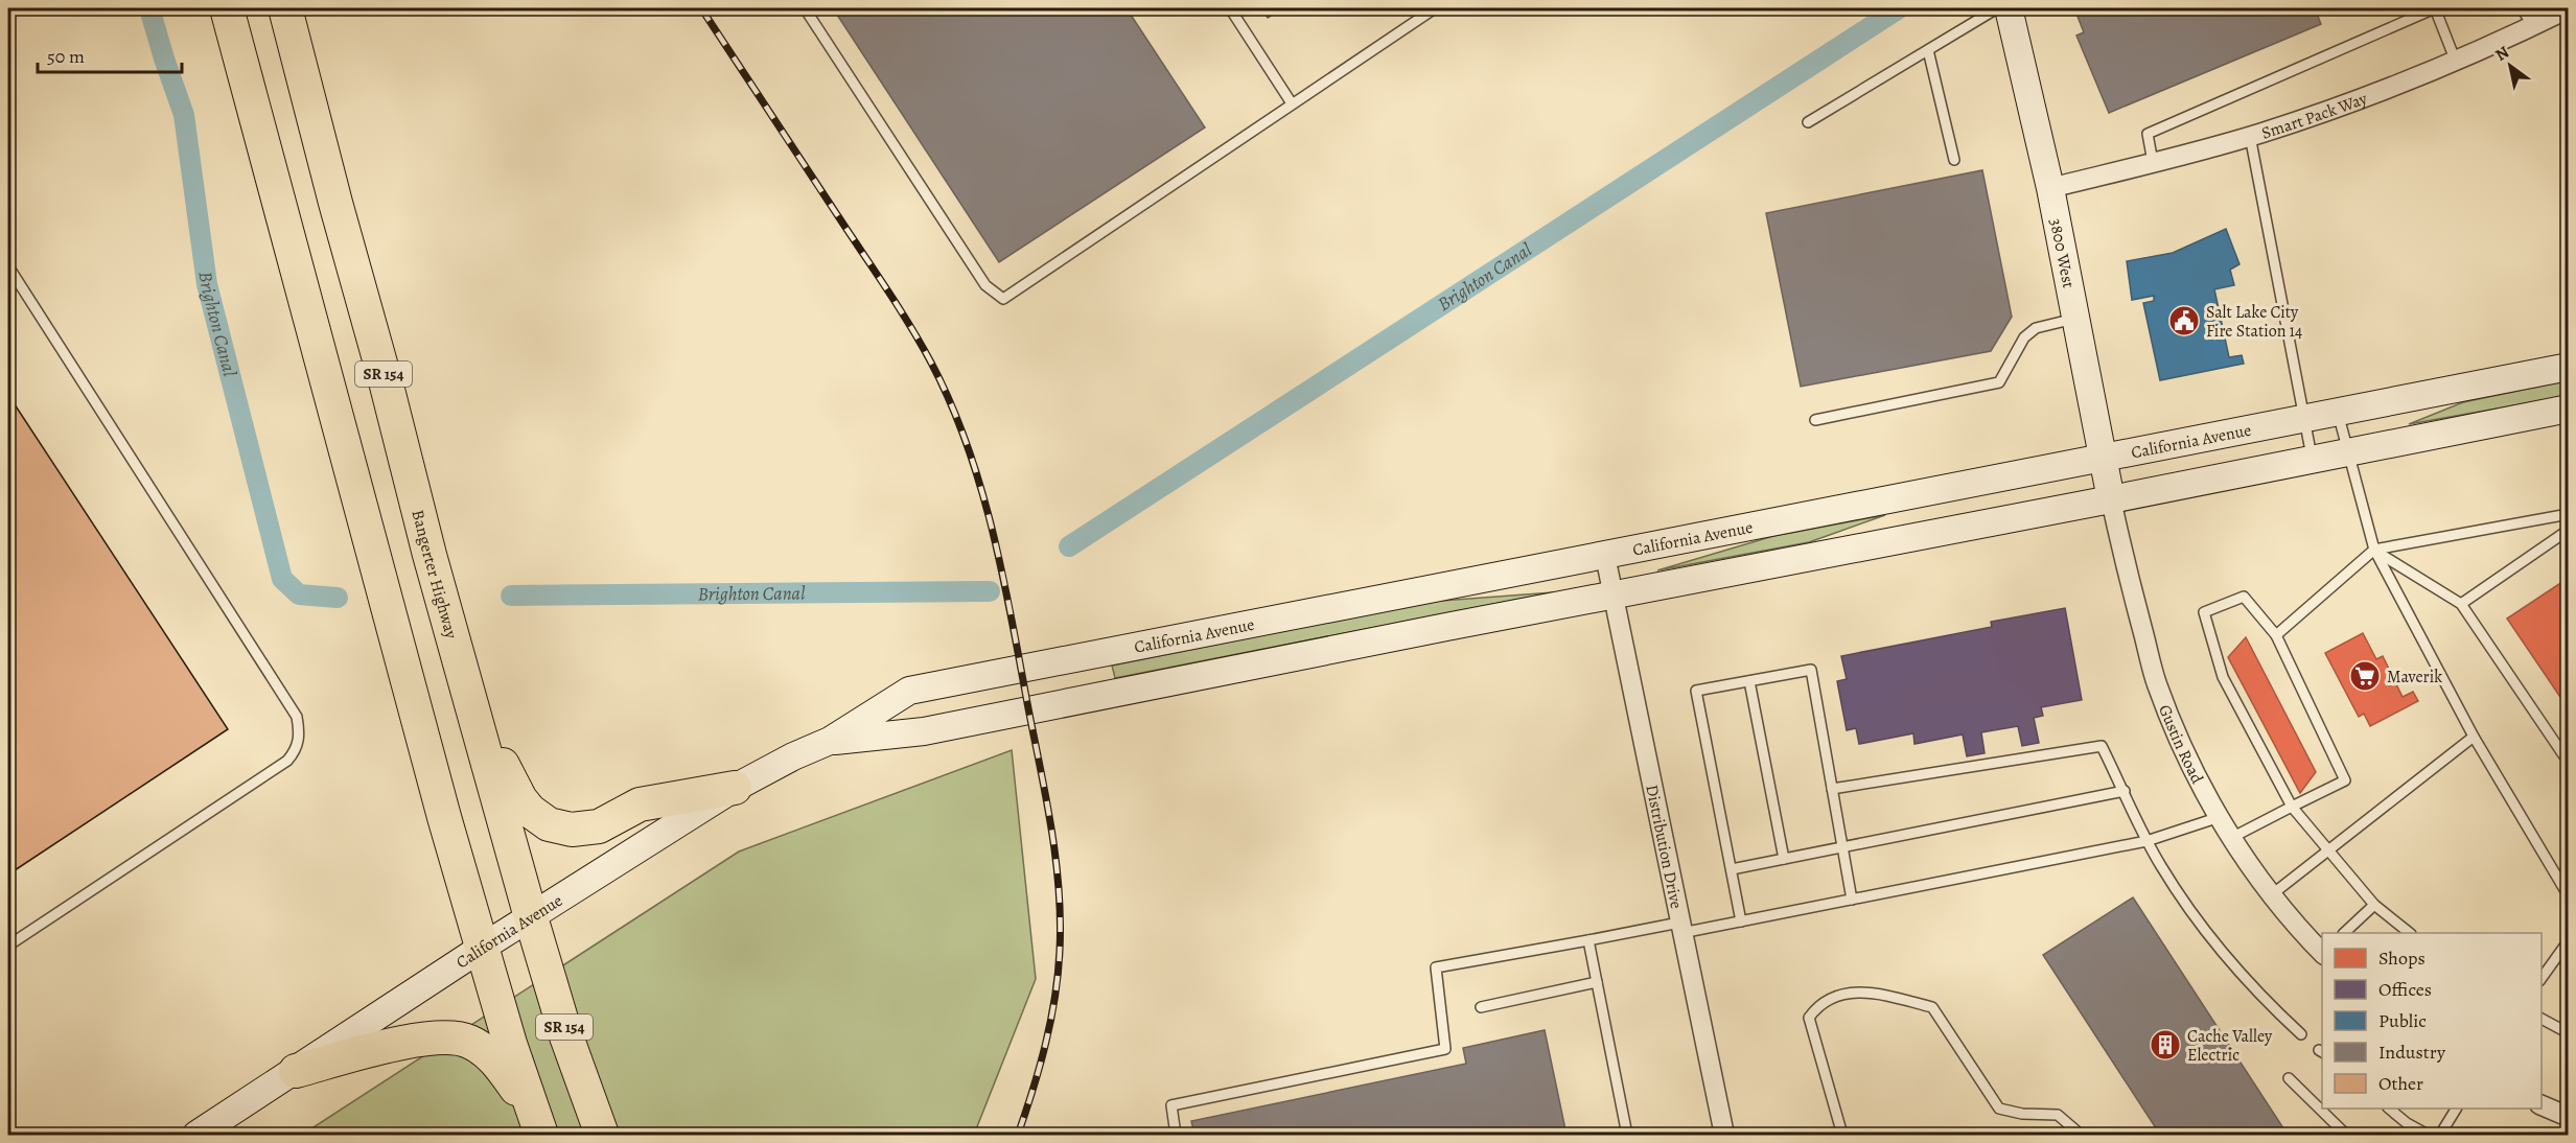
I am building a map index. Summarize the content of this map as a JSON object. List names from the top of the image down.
{
  "streets": {
    "highway": ["SR 154", "Bangerter Highway"],
    "main road": ["3800 West", "California Avenue"],
    "street": ["Smart Pack Way", "Gustin Road", "Distribution Drive"]
  },
  "crossings": [
    ["Smart Pack Way", "3800 West"],
    ["3800 West", "California Avenue"],
    ["3800 West", "Gustin Road"],
    ["California Avenue", "Bangerter Highway"],
    ["California Avenue", "Gustin Road"],
    ["California Avenue", "Distribution Drive"]
  ],
  "water": ["Brighton Canal"],
  "places": {
    "public building": ["Salt Lake City Fire Station 14"],
    "supermarket": ["Maverik"],
    "building": ["Cache Valley Electric"]
  },
  "legend": [
    "Shops",
    "Offices",
    "Public",
    "Industry",
    "Other"
  ],
  "scale_bar": "50 m",
  "north": "top left"
}
